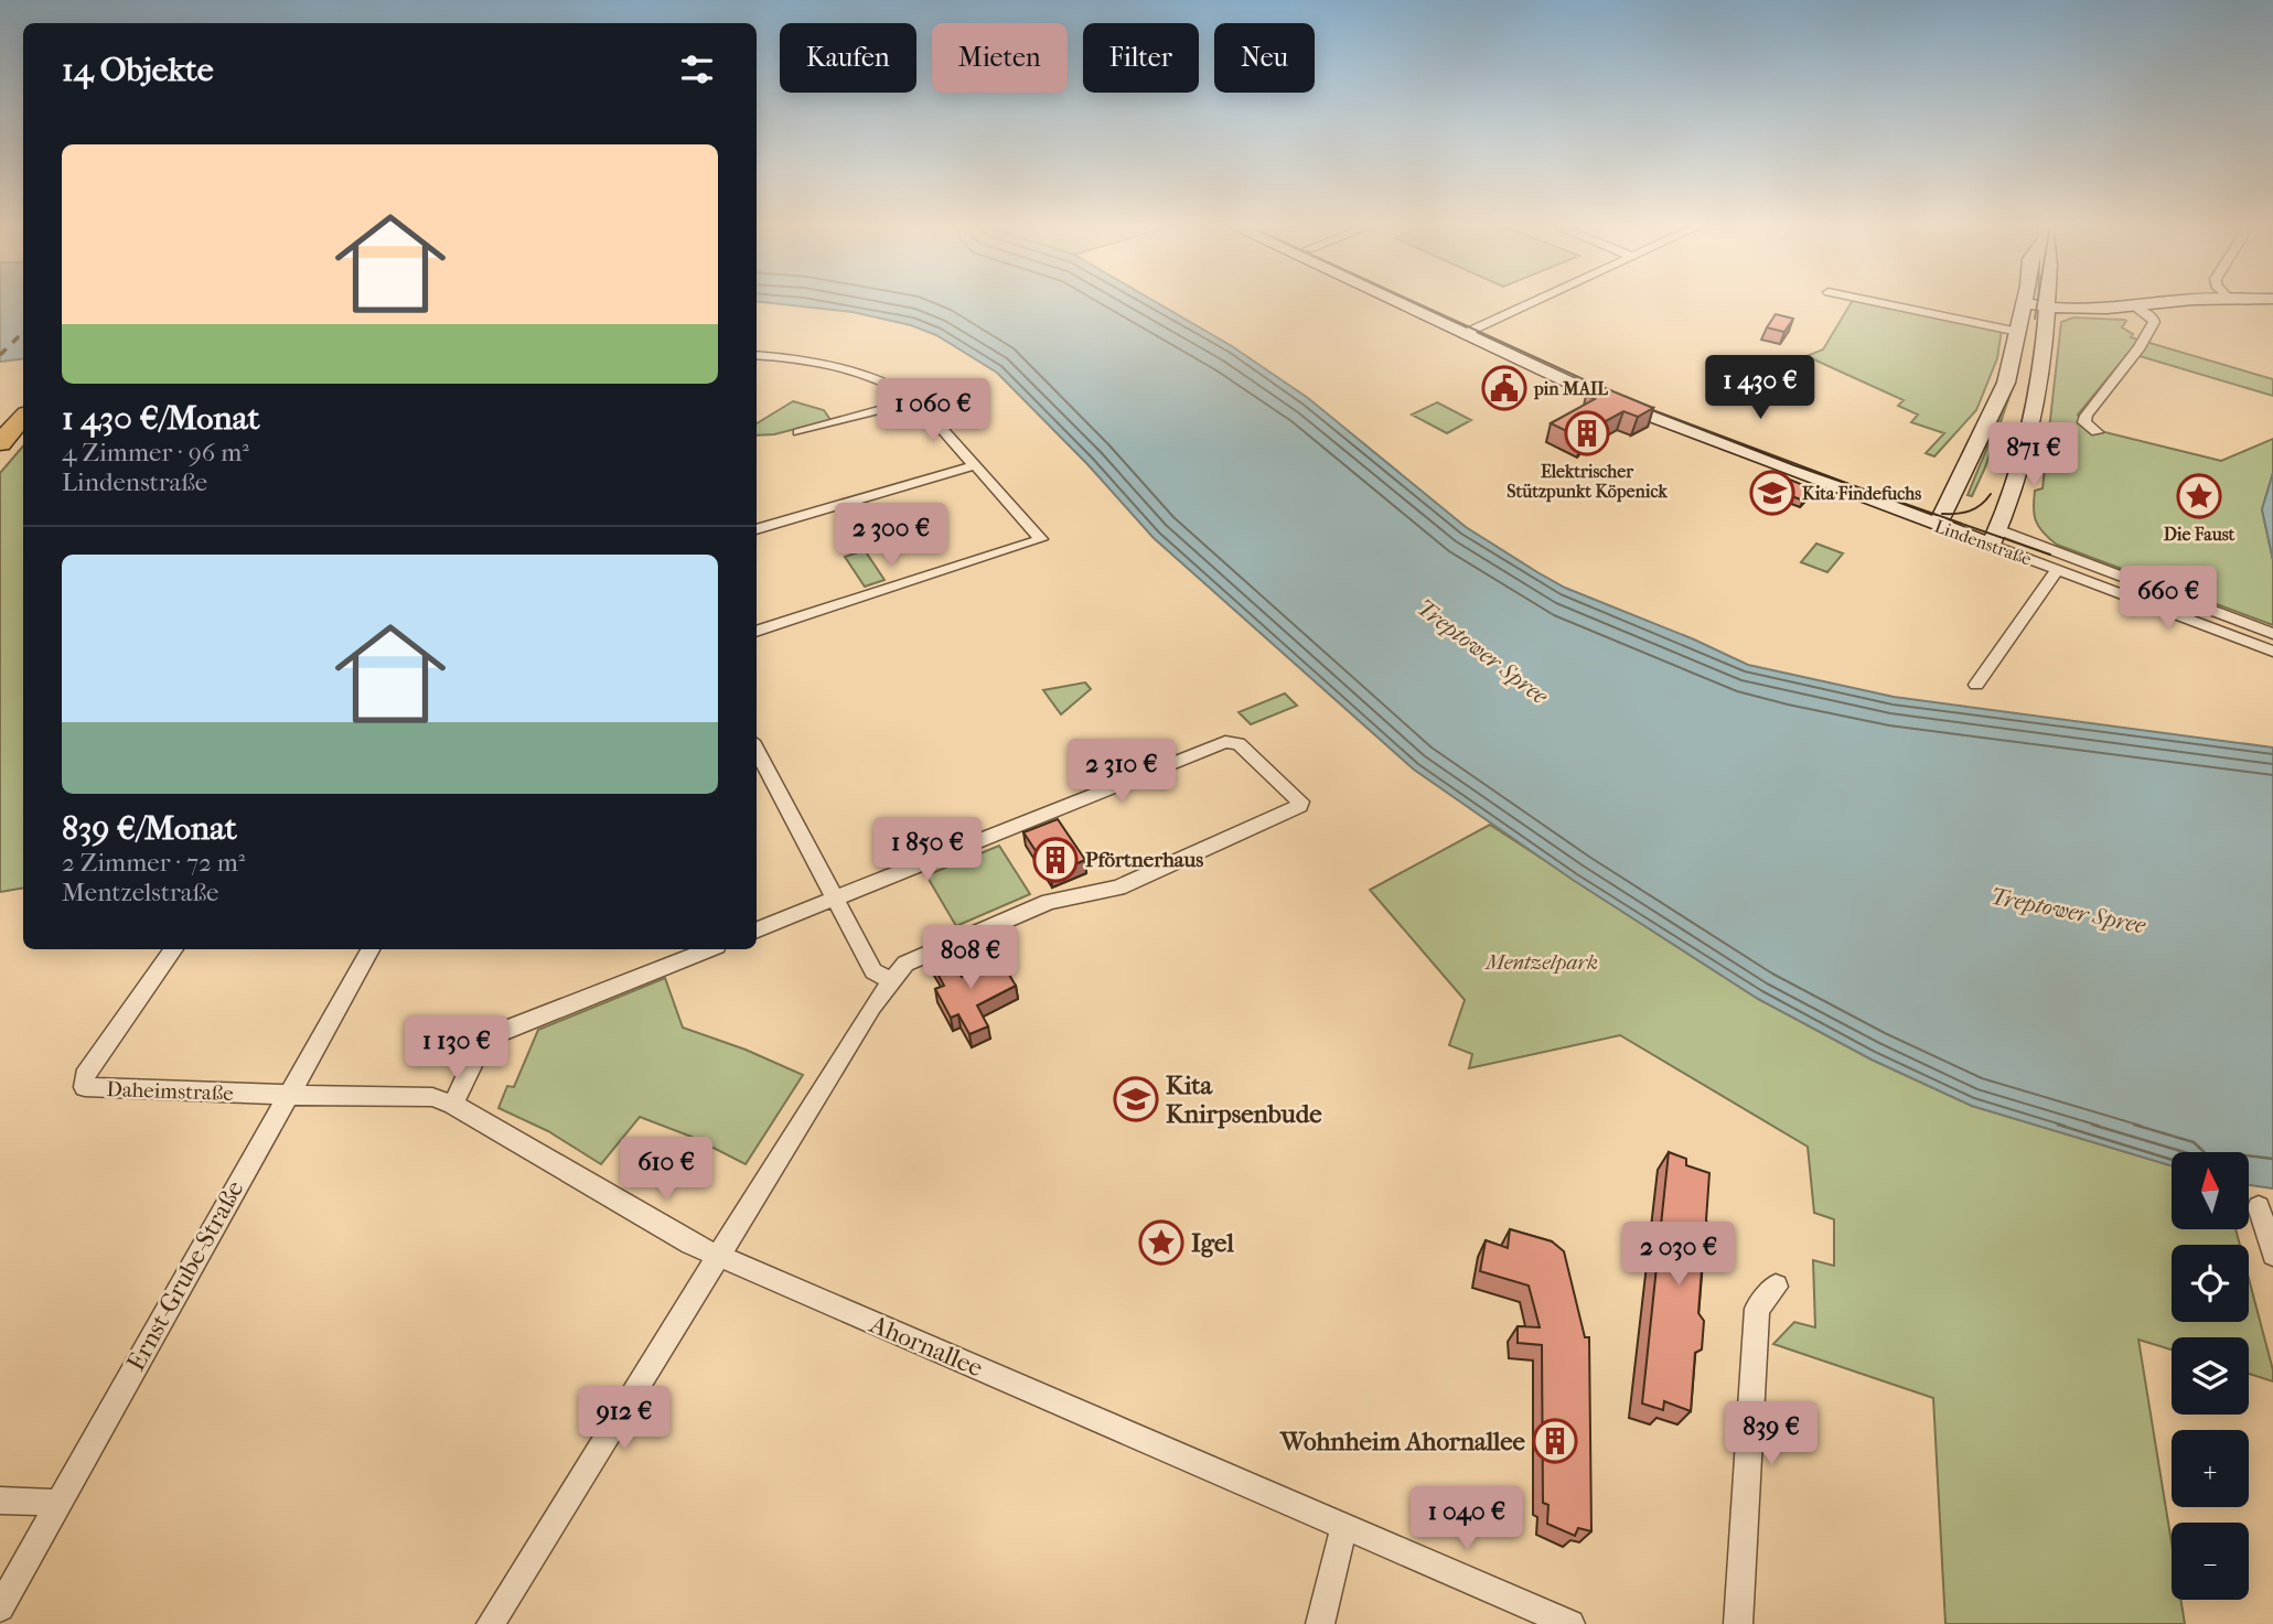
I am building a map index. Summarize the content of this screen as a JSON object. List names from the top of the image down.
{
  "streets": {
    "main road": ["Lindenstraße"],
    "street": ["Daheimstraße", "Ernst-Grube-Straße", "Ahornallee"]
  },
  "crossings": [
    ["Daheimstraße", "Ernst-Grube-Straße"],
    ["Daheimstraße", "Ahornallee"],
    ["Ernst-Grube-Straße", "Ahornallee"]
  ],
  "water": ["Treptower Spree"],
  "parks": ["Mentzelpark"],
  "places": {
    "public building": ["pin MAIL"],
    "building": ["Elektrischer Stützpunkt Köpenick", "Pförtnerhaus", "Wohnheim Ahornallee"],
    "school or university": ["Kita Findefuchs", "Kita Knirpsenbude"],
    "place": ["Die Faust", "Igel"]
  },
  "north": "top",
  "page": {
    "chip": [
      "Kaufen",
      "Mieten",
      "Filter",
      "Neu"
    ],
    "heading": "14 Objekte",
    "list": [
      {
        "name": "1 430 €/Monat",
        "note": "4 Zimmer · 96 m² · Lindenstraße"
      },
      {
        "name": "839 €/Monat",
        "note": "2 Zimmer · 72 m² · Mentzelstraße"
      }
    ],
    "price": [
      "1 430 €",
      "1 060 €",
      "871 €",
      "2 300 €",
      "660 €",
      "2 310 €",
      "1 850 €",
      "808 €",
      "1 130 €",
      "610 €",
      "2 030 €",
      "912 €",
      "839 €",
      "1 040 €"
    ],
    "map_buttons": ["+", "−"]
  }
}
